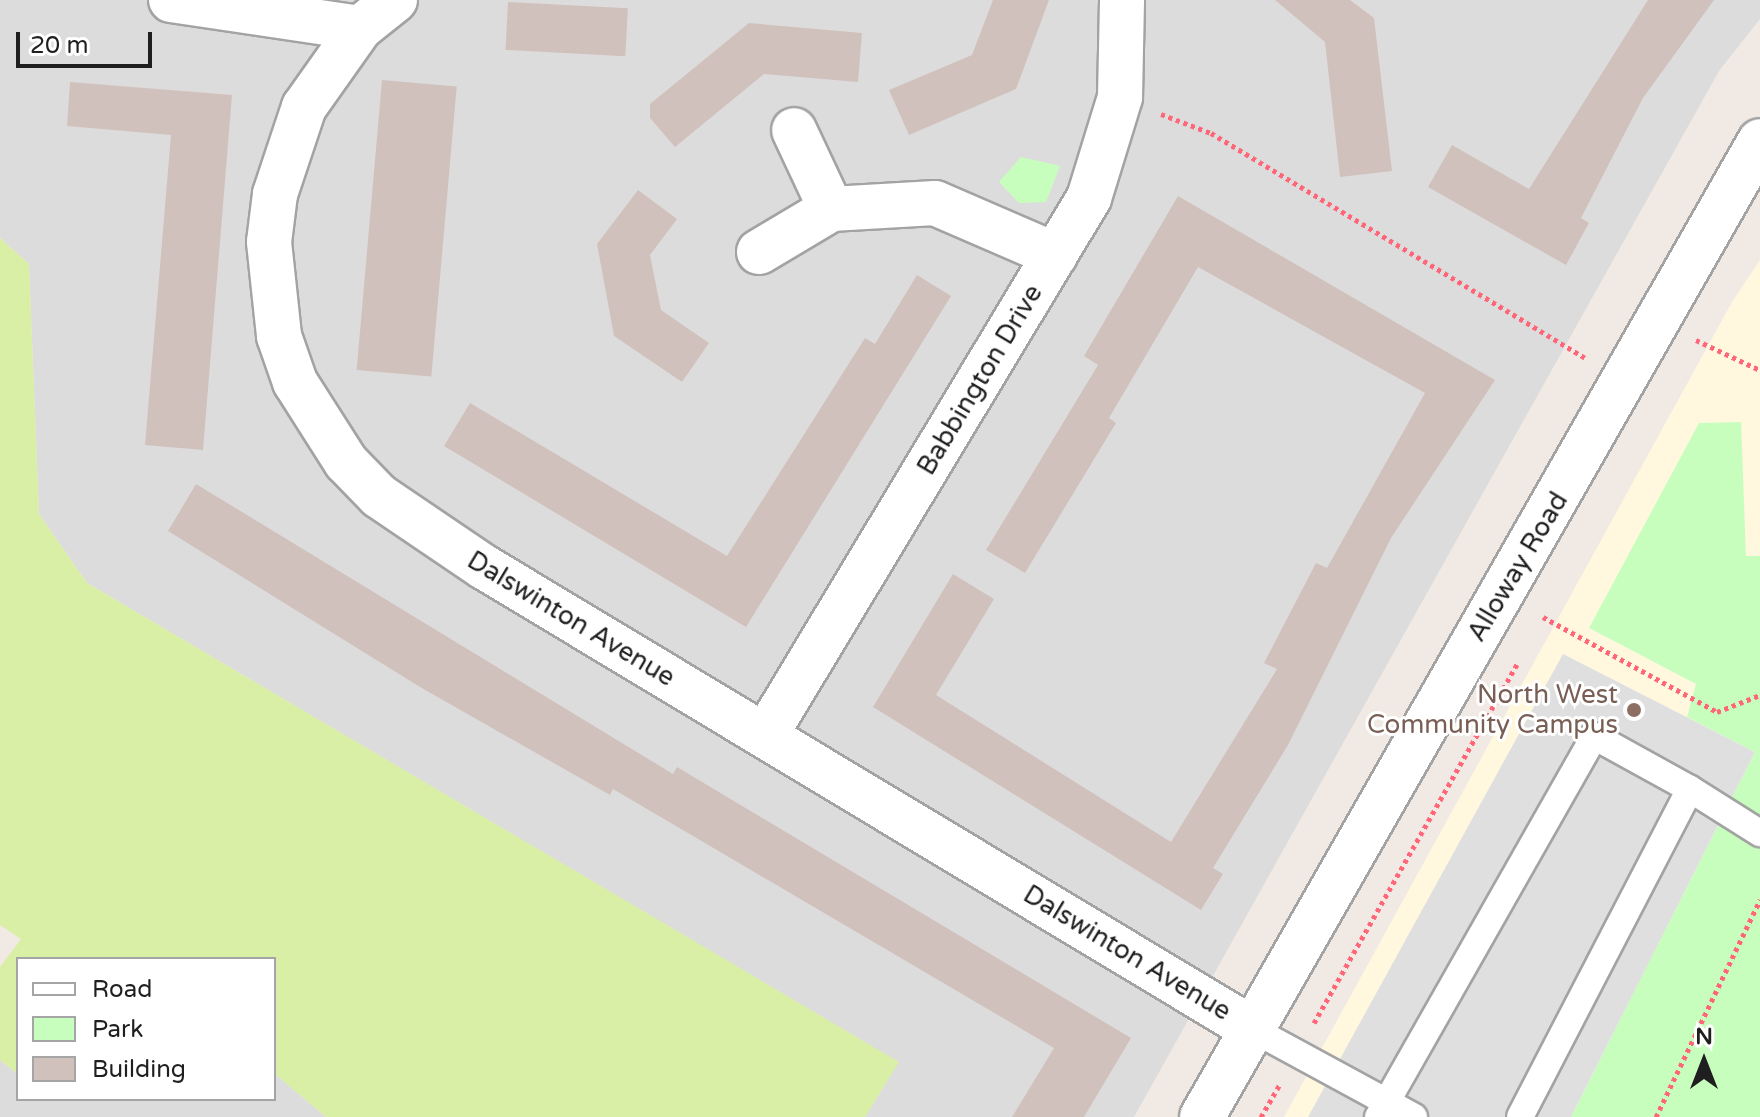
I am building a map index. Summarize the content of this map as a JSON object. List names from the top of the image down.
{
  "streets": {
    "street": ["Babbington Drive", "Alloway Road", "Dalswinton Avenue"]
  },
  "crossings": [
    ["Babbington Drive", "Dalswinton Avenue"],
    ["Alloway Road", "Dalswinton Avenue"]
  ],
  "places": ["North West Community Campus"],
  "legend": ["Road", "Park", "Building"],
  "scale_bar": "20 m",
  "north": "top"
}
